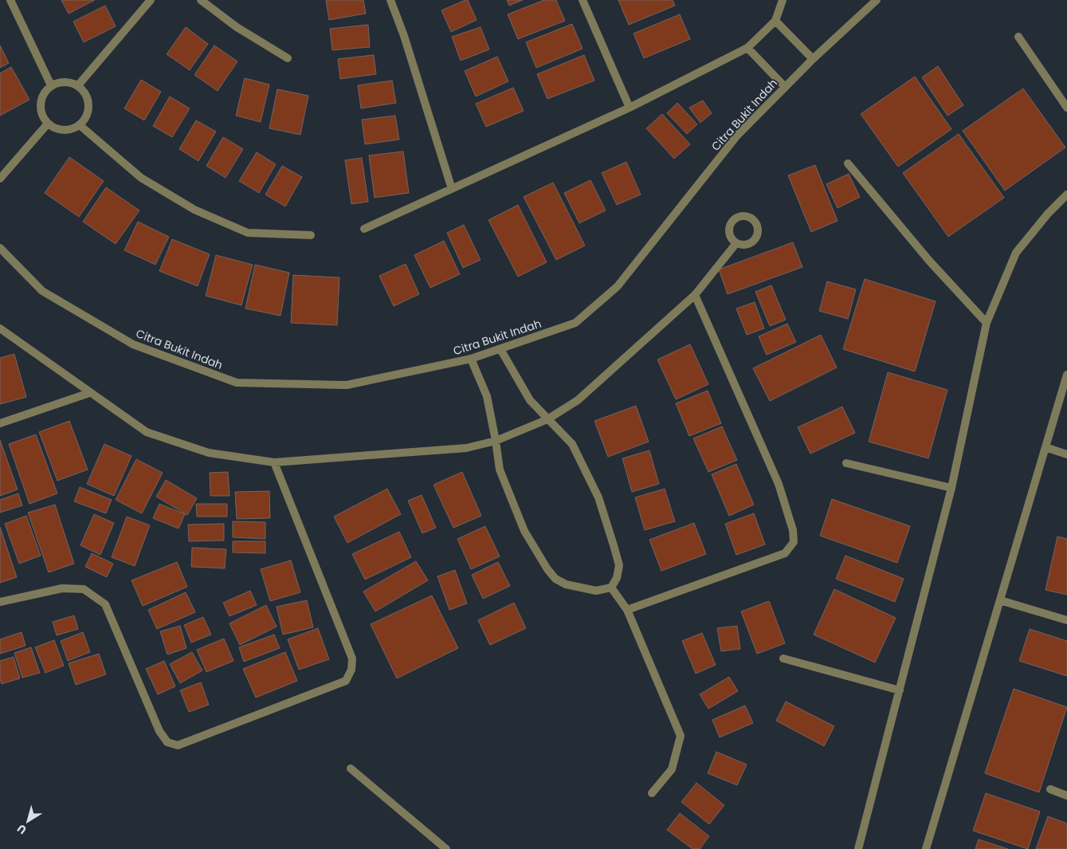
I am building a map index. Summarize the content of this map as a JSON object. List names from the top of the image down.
{
  "streets": {
    "street": ["Citra Bukit Indah"]
  },
  "north": "bottom left"
}
